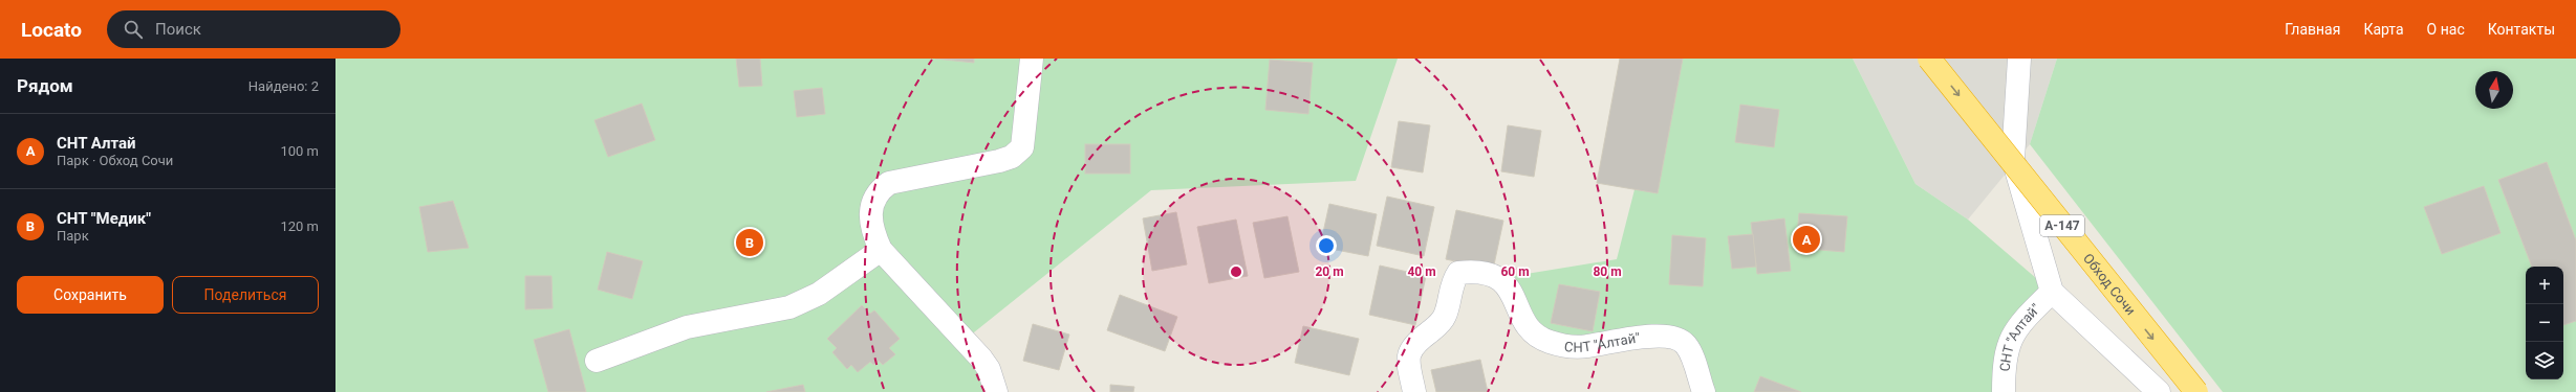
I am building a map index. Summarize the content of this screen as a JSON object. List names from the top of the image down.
{
  "streets": {
    "highway": ["А-147", "Обход Сочи"],
    "lane": ["СНТ \"Алтай\""]
  },
  "one_way": ["Обход Сочи"],
  "north": "top",
  "page": {
    "header": "Locato",
    "search": "Поиск",
    "nav": [
      "Главная",
      "Карта",
      "О нас",
      "Контакты"
    ],
    "heading": ["Рядом", "Найдено: 2"],
    "list": [
      {
        "mark": "A",
        "name": "СНТ Алтай",
        "note": "Парк · Обход Сочи",
        "value": "100 m"
      },
      {
        "mark": "B",
        "name": "СНТ \"Медик\"",
        "note": "Парк",
        "value": "120 m"
      }
    ],
    "pins": ["A", "B"],
    "buttons": ["Сохранить", "Поделиться"],
    "map_buttons": ["+", "−"]
  },
  "rings": [
    "20 m",
    "40 m",
    "60 m",
    "80 m"
  ]
}
